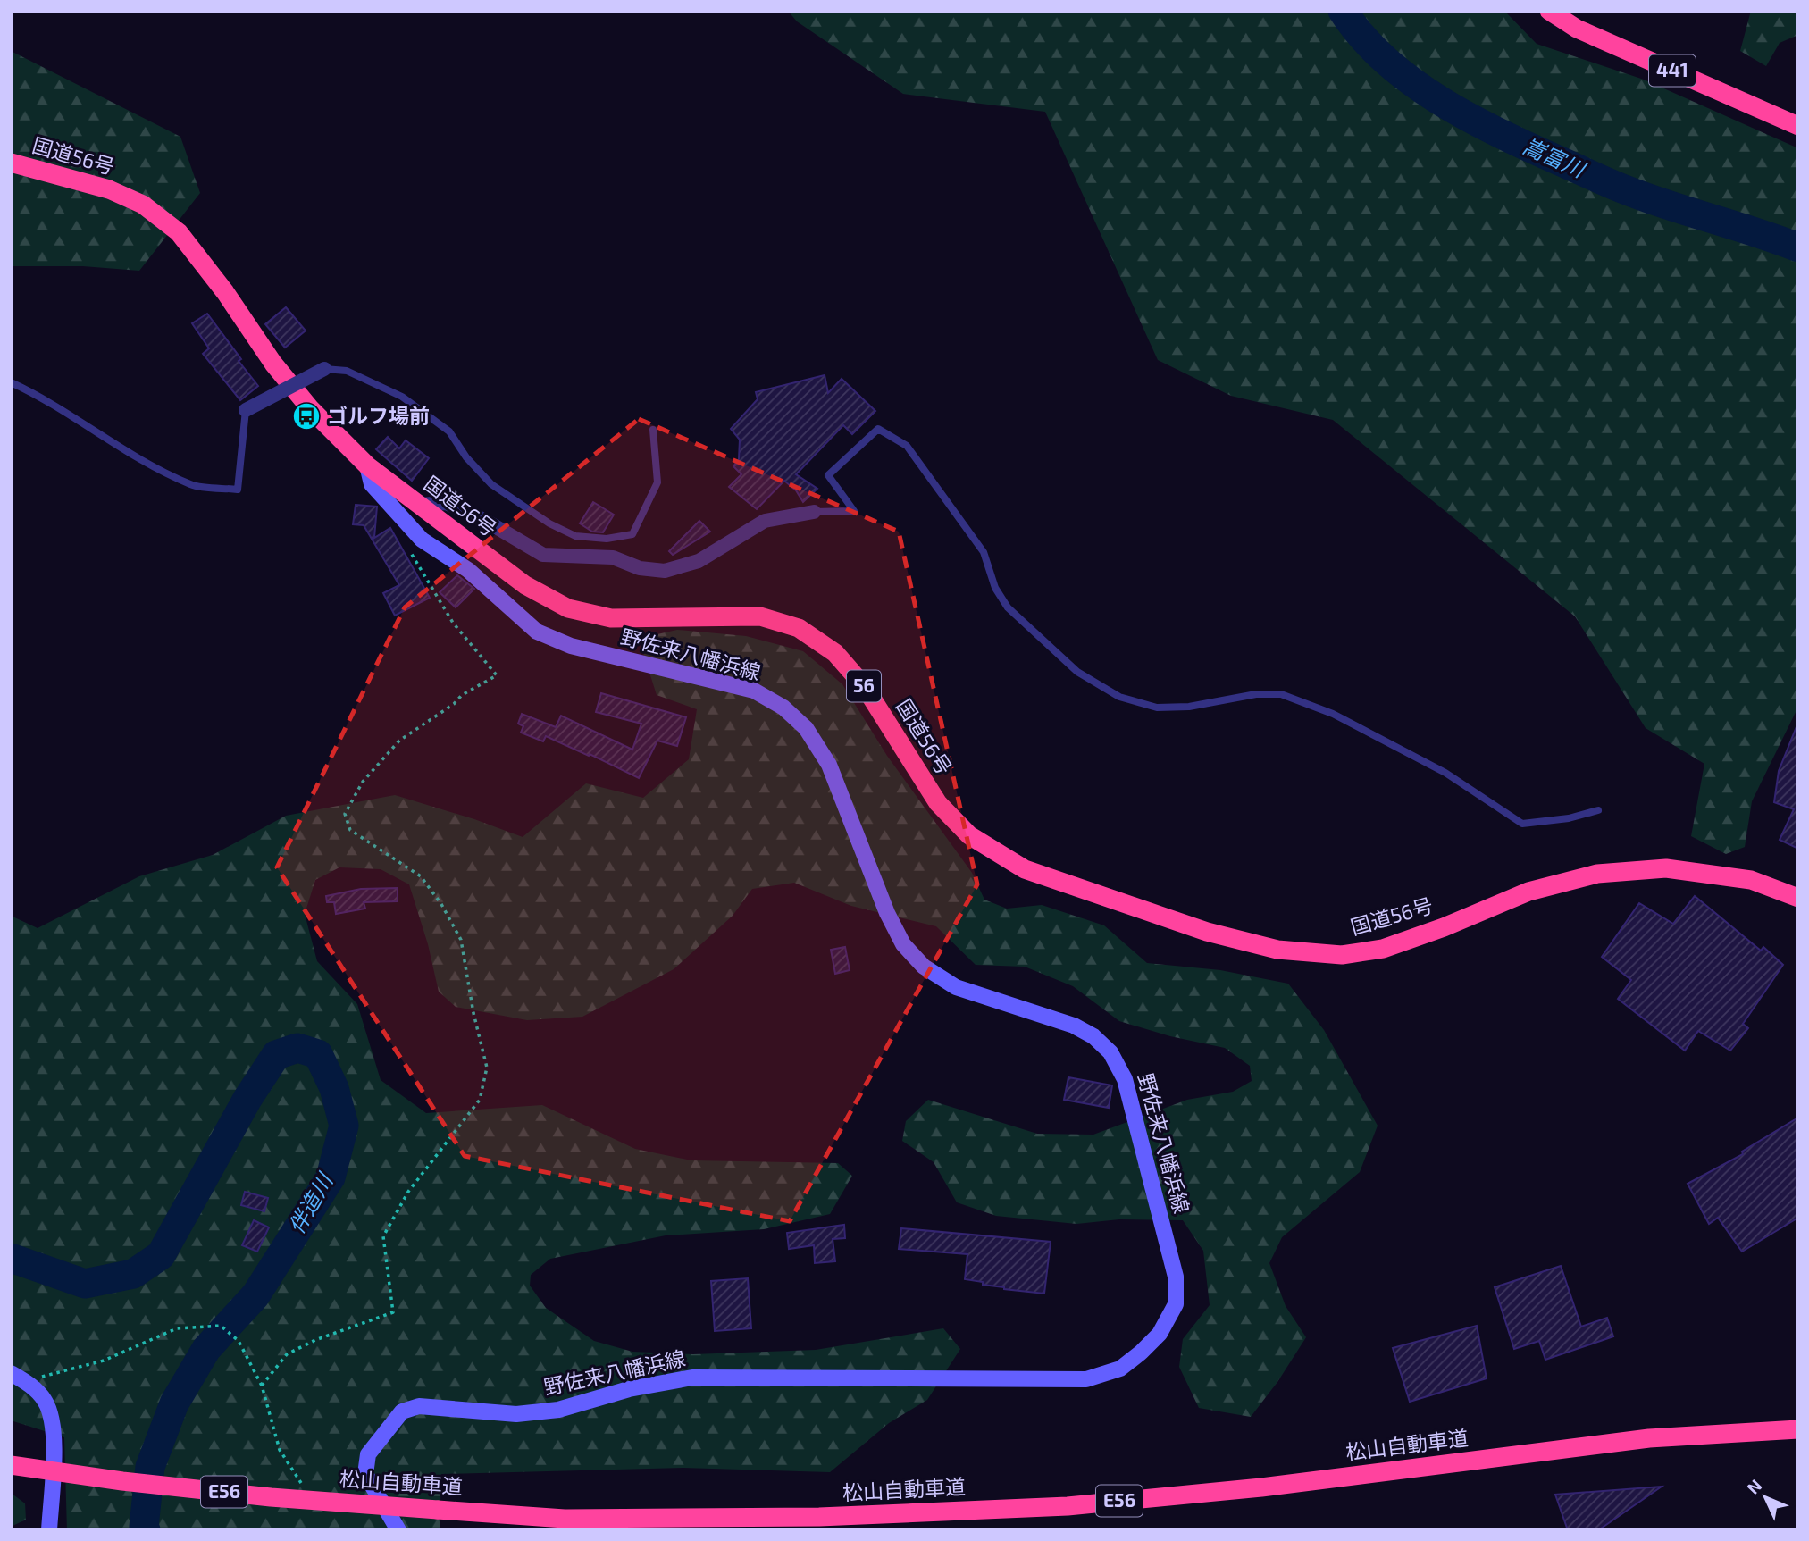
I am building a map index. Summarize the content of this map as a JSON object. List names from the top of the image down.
{
  "streets": {
    "highway": [
      "441",
      "国道56号",
      "56",
      "松山自動車道",
      "E56"
    ],
    "main road": ["野佐来八幡浜線"]
  },
  "crossings": [
    ["国道56号", "野佐来八幡浜線"]
  ],
  "water": ["嵩富川", "伴造川"],
  "places": {
    "bus stop": ["ゴルフ場前"]
  },
  "north": "top left"
}
